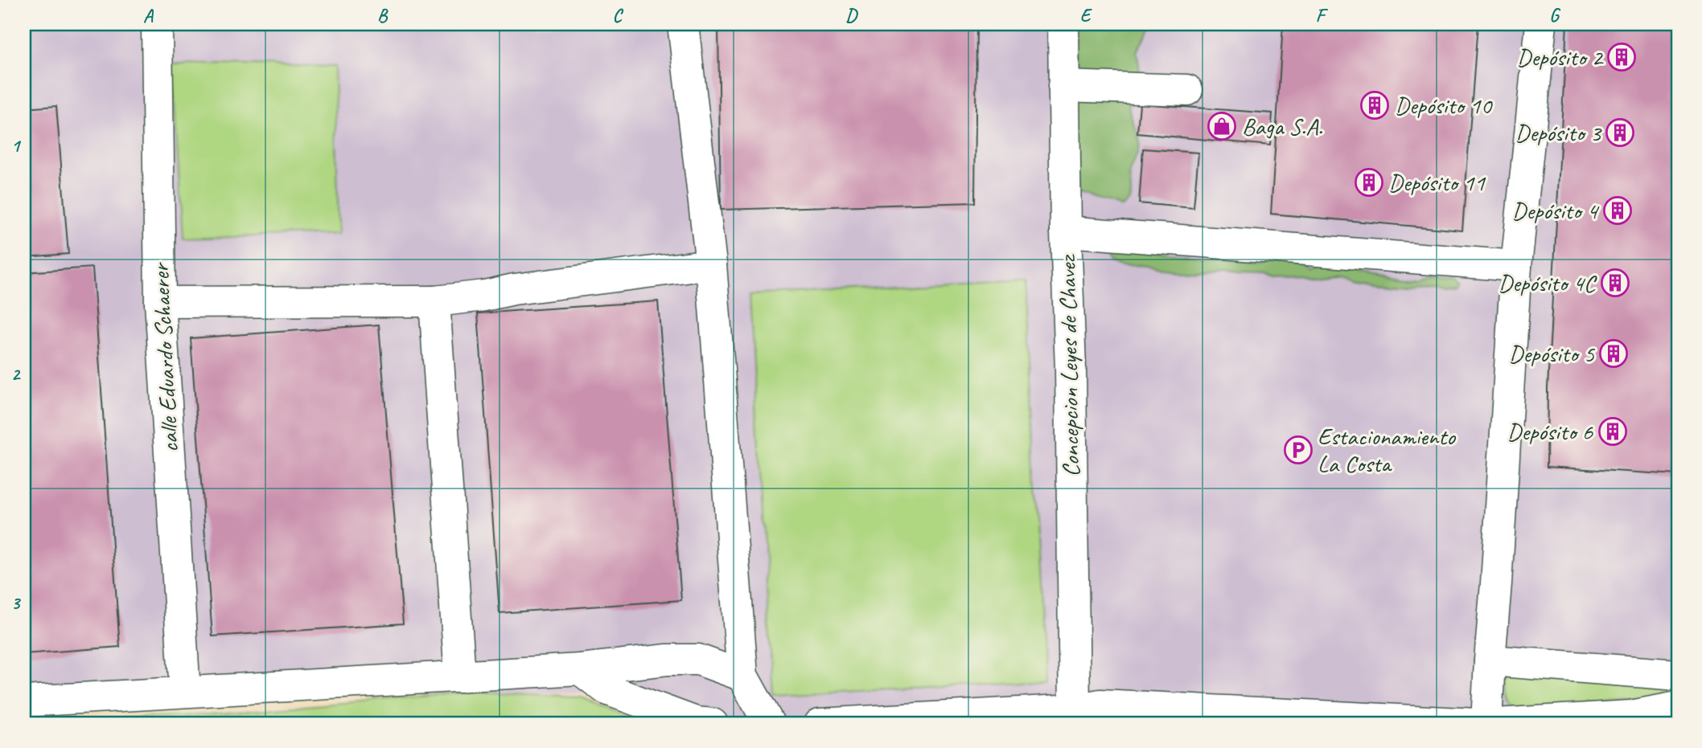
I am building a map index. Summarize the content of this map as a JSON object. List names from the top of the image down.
{
  "streets": {
    "lane": ["calle Eduardo Schaerer", "Concepcion Leyes de Chavez"]
  },
  "places": {
    "building": [
      "Depósito 2",
      "Depósito 10",
      "Depósito 3",
      "Depósito 11",
      "Depósito 4",
      "Depósito 4C",
      "Depósito 5",
      "Depósito 6"
    ],
    "shop": ["Baga S.A."],
    "parking": ["Estacionamiento La Costa"]
  },
  "grid": {
    "columns": [
      "A",
      "B",
      "C",
      "D",
      "E",
      "F",
      "G"
    ],
    "rows": ["1", "2", "3"]
  }
}
